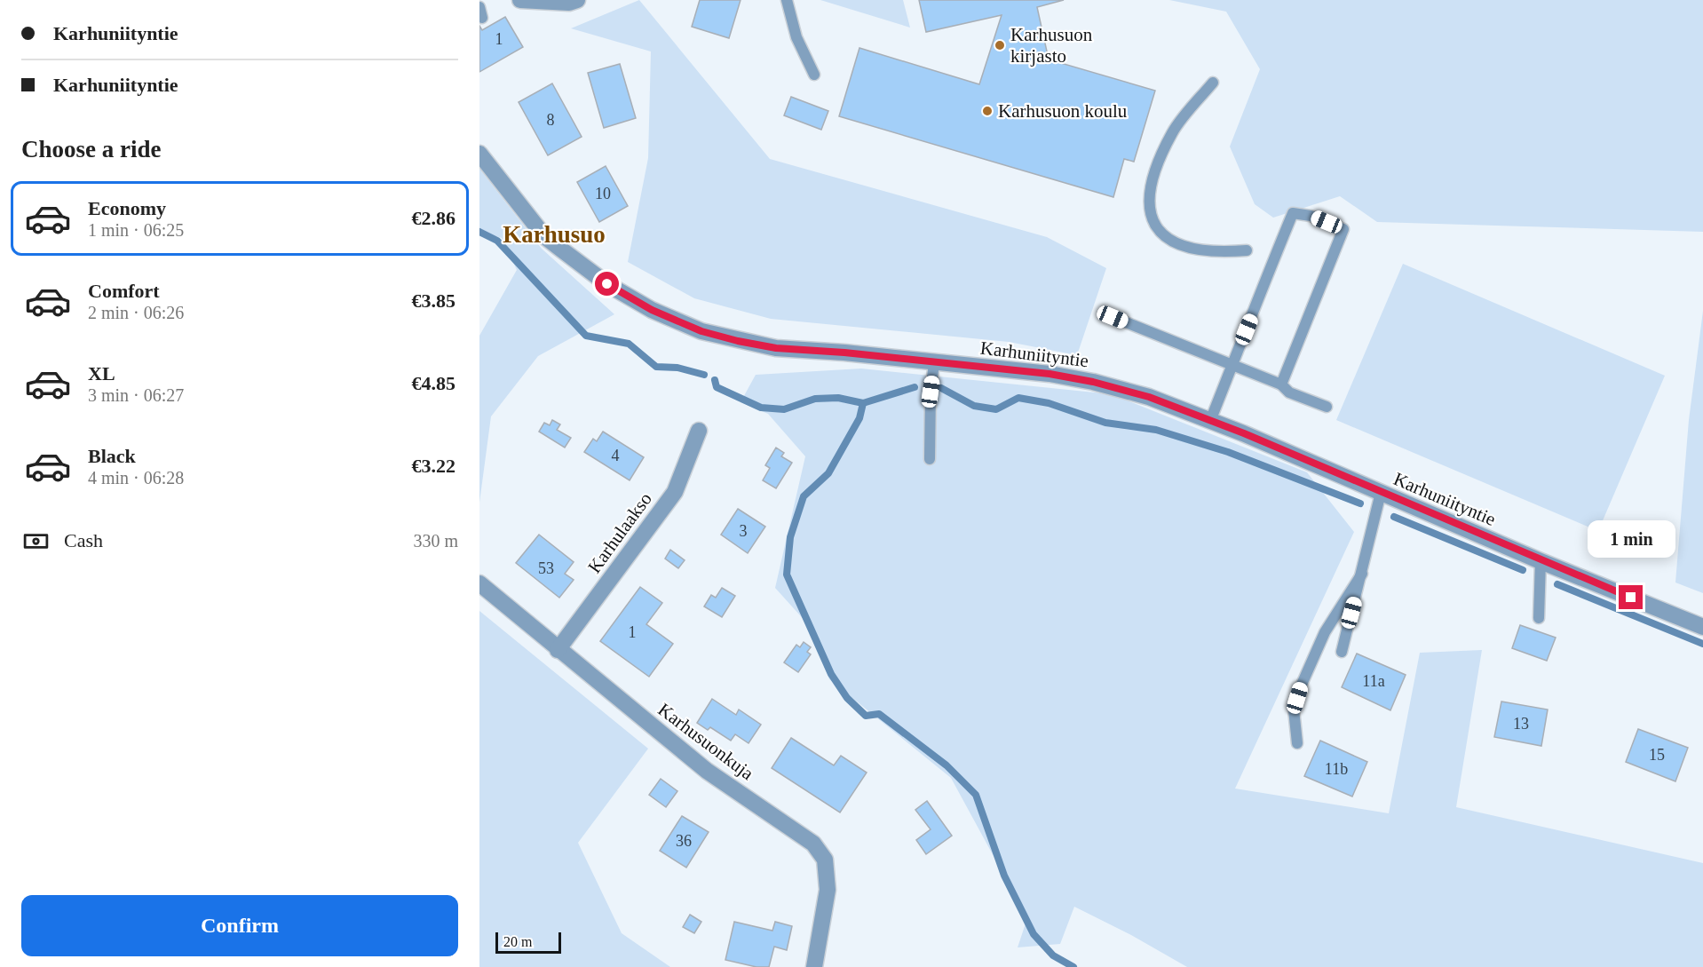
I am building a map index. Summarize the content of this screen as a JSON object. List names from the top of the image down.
{
  "streets": {
    "street": ["Karhuniityntie", "Karhulaakso", "Karhusuonkuja"]
  },
  "crossings": [
    ["Karhulaakso", "Karhusuonkuja"]
  ],
  "districts": ["Karhusuo"],
  "places": ["Karhusuon kirjasto", "Karhusuon koulu"],
  "house_numbers": [
    "1",
    "8",
    "10",
    "4",
    "3",
    "53",
    "1",
    "11a",
    "13",
    "15",
    "11b",
    "36"
  ],
  "scale_bar": "20 m",
  "page": {
    "banner": ["Karhuniityntie", "Karhuniityntie"],
    "heading": "Choose a ride",
    "list": [
      {
        "name": "Economy",
        "note": "1 min · 06:25",
        "value": "€2.86"
      },
      {
        "name": "Comfort",
        "note": "2 min · 06:26",
        "value": "€3.85"
      },
      {
        "name": "XL",
        "note": "3 min · 06:27",
        "value": "€4.85"
      },
      {
        "name": "Black",
        "note": "4 min · 06:28",
        "value": "€3.22"
      }
    ],
    "pay": ["Cash", "330 m"],
    "bubble": "1 min",
    "buttons": "Confirm",
    "scale": "20 m"
  }
}
